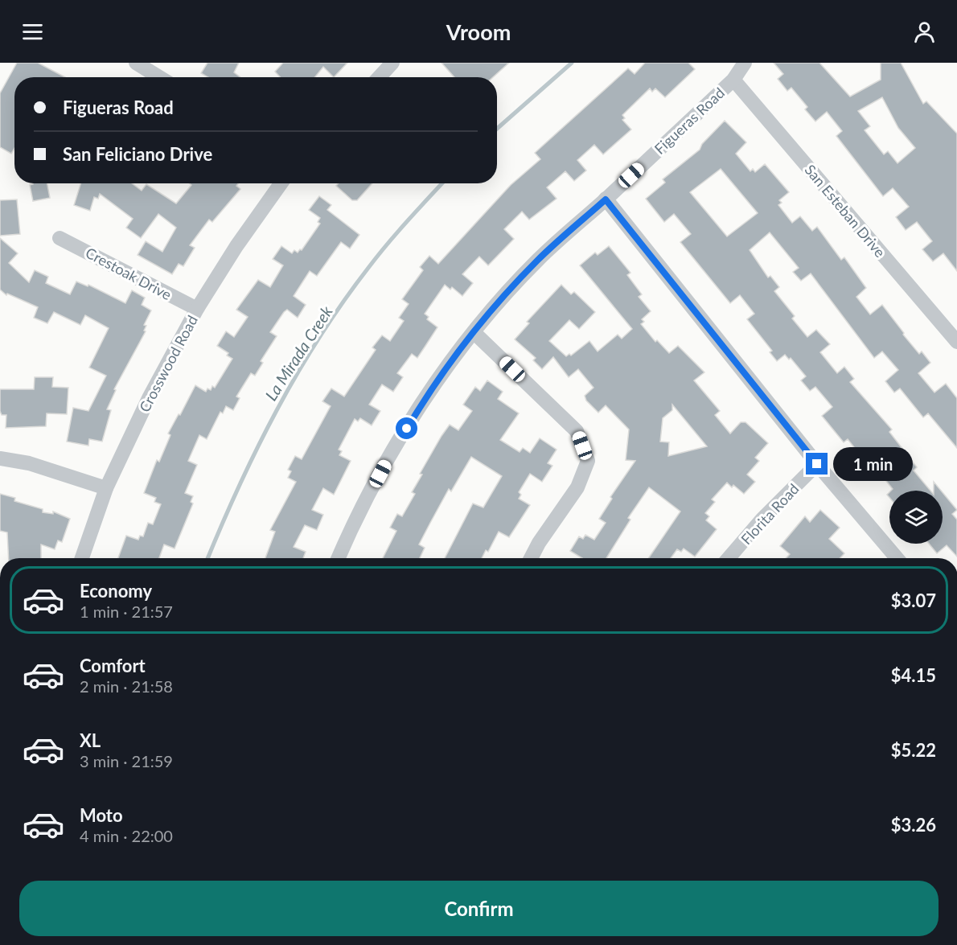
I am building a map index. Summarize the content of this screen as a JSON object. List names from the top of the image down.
{
  "streets": {
    "street": [
      "Figueras Road",
      "San Esteban Drive",
      "Crestoak Drive",
      "Crosswood Road",
      "Florita Road"
    ]
  },
  "crossings": [
    ["Figueras Road", "San Esteban Drive"],
    ["Crestoak Drive", "Crosswood Road"]
  ],
  "water": ["La Mirada Creek"],
  "page": {
    "header": "Vroom",
    "banner": ["Figueras Road", "San Feliciano Drive"],
    "bubble": "1 min",
    "list": [
      {
        "name": "Economy",
        "note": "1 min · 21:57",
        "value": "$3.07"
      },
      {
        "name": "Comfort",
        "note": "2 min · 21:58",
        "value": "$4.15"
      },
      {
        "name": "XL",
        "note": "3 min · 21:59",
        "value": "$5.22"
      },
      {
        "name": "Moto",
        "note": "4 min · 22:00",
        "value": "$3.26"
      }
    ],
    "buttons": "Confirm"
  }
}
